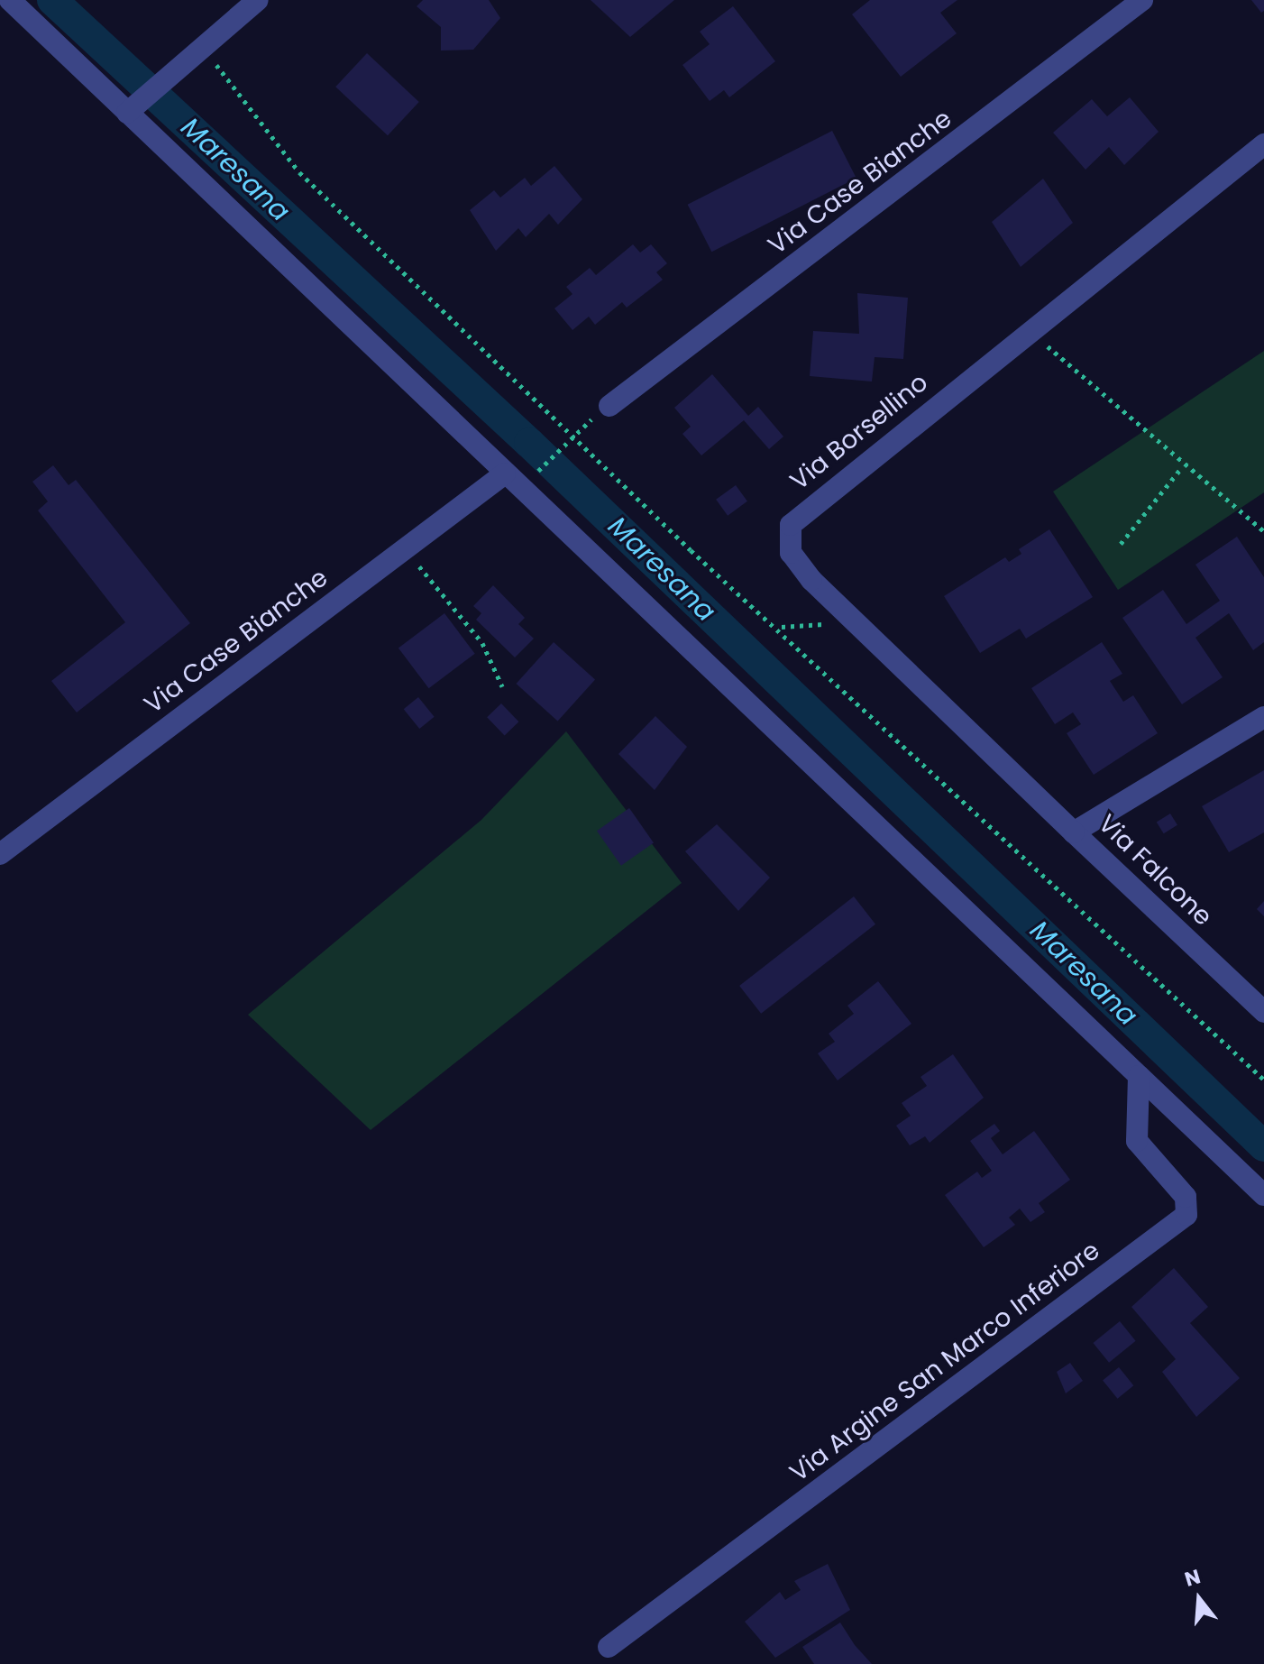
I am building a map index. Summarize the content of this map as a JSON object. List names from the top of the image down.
{
  "streets": {
    "street": [
      "Via Case Bianche",
      "Via Borsellino",
      "Via Falcone",
      "Via Argine San Marco Inferiore"
    ]
  },
  "crossings": [
    ["Via Borsellino", "Via Falcone"]
  ],
  "water": ["Maresana"],
  "north": "top"
}
